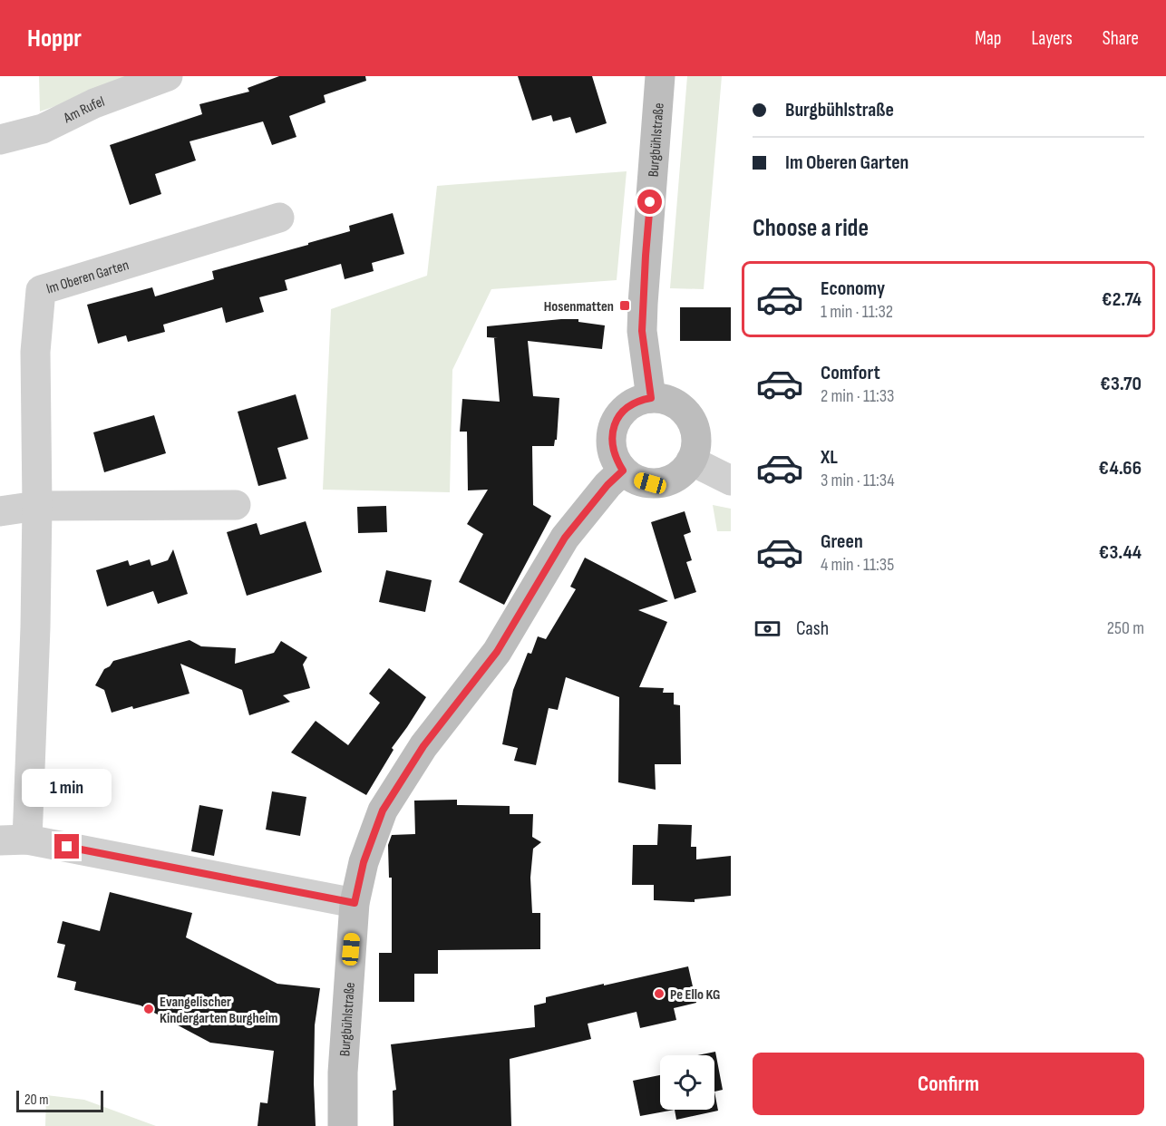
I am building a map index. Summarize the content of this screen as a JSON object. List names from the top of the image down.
{
  "streets": {
    "street": ["Am Rufel", "Burgbühlstraße", "Im Oberen Garten"]
  },
  "crossings": [
    ["Burgbühlstraße", "Im Oberen Garten"]
  ],
  "places": {
    "transit": ["Hosenmatten"],
    "other": ["Pe Ello KG", "Evangelischer Kindergarten Burgheim"]
  },
  "scale_bar": "20 m",
  "page": {
    "header": "Hoppr",
    "nav": ["Map", "Layers", "Share"],
    "banner": ["Burgbühlstraße", "Im Oberen Garten"],
    "heading": "Choose a ride",
    "list": [
      {
        "name": "Economy",
        "note": "1 min · 11:32",
        "value": "€2.74"
      },
      {
        "name": "Comfort",
        "note": "2 min · 11:33",
        "value": "€3.70"
      },
      {
        "name": "XL",
        "note": "3 min · 11:34",
        "value": "€4.66"
      },
      {
        "name": "Green",
        "note": "4 min · 11:35",
        "value": "€3.44"
      }
    ],
    "pay": ["Cash", "250 m"],
    "bubble": "1 min",
    "buttons": "Confirm",
    "scale": "20 m"
  }
}
